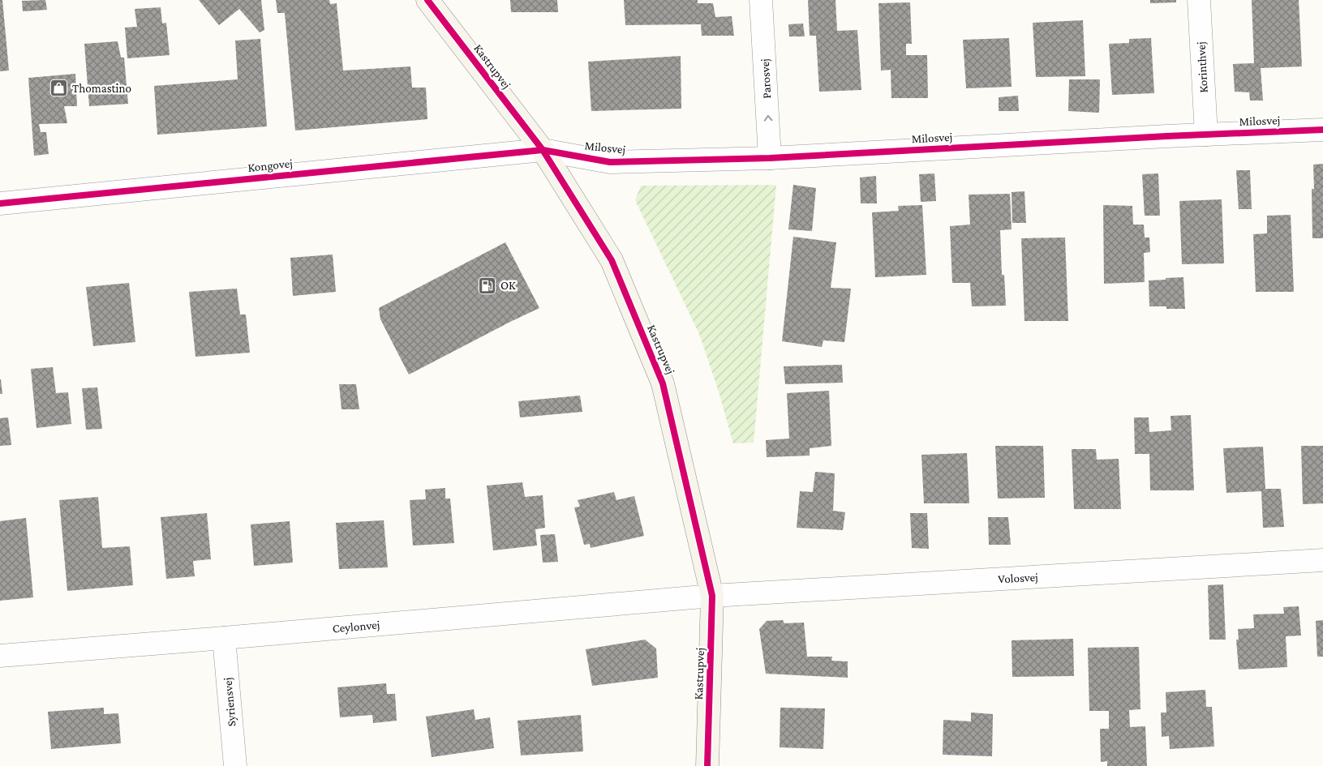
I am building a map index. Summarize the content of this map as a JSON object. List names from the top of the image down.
{
  "streets": {
    "street": [
      "Kastrupvej",
      "Korinthvej",
      "Parosvej",
      "Milosvej",
      "Kongovej",
      "Volosvej",
      "Ceylonvej",
      "Syriensvej"
    ]
  },
  "crossings": [
    ["Kastrupvej", "Milosvej"],
    ["Kastrupvej", "Kongovej"],
    ["Kastrupvej", "Volosvej"],
    ["Kastrupvej", "Ceylonvej"],
    ["Korinthvej", "Milosvej"],
    ["Parosvej", "Milosvej"],
    ["Milosvej", "Kongovej"],
    ["Volosvej", "Ceylonvej"],
    ["Ceylonvej", "Syriensvej"]
  ],
  "one_way": ["Parosvej"],
  "places": {
    "shop": ["Thomastino"],
    "fuel station": ["OK"]
  }
}
